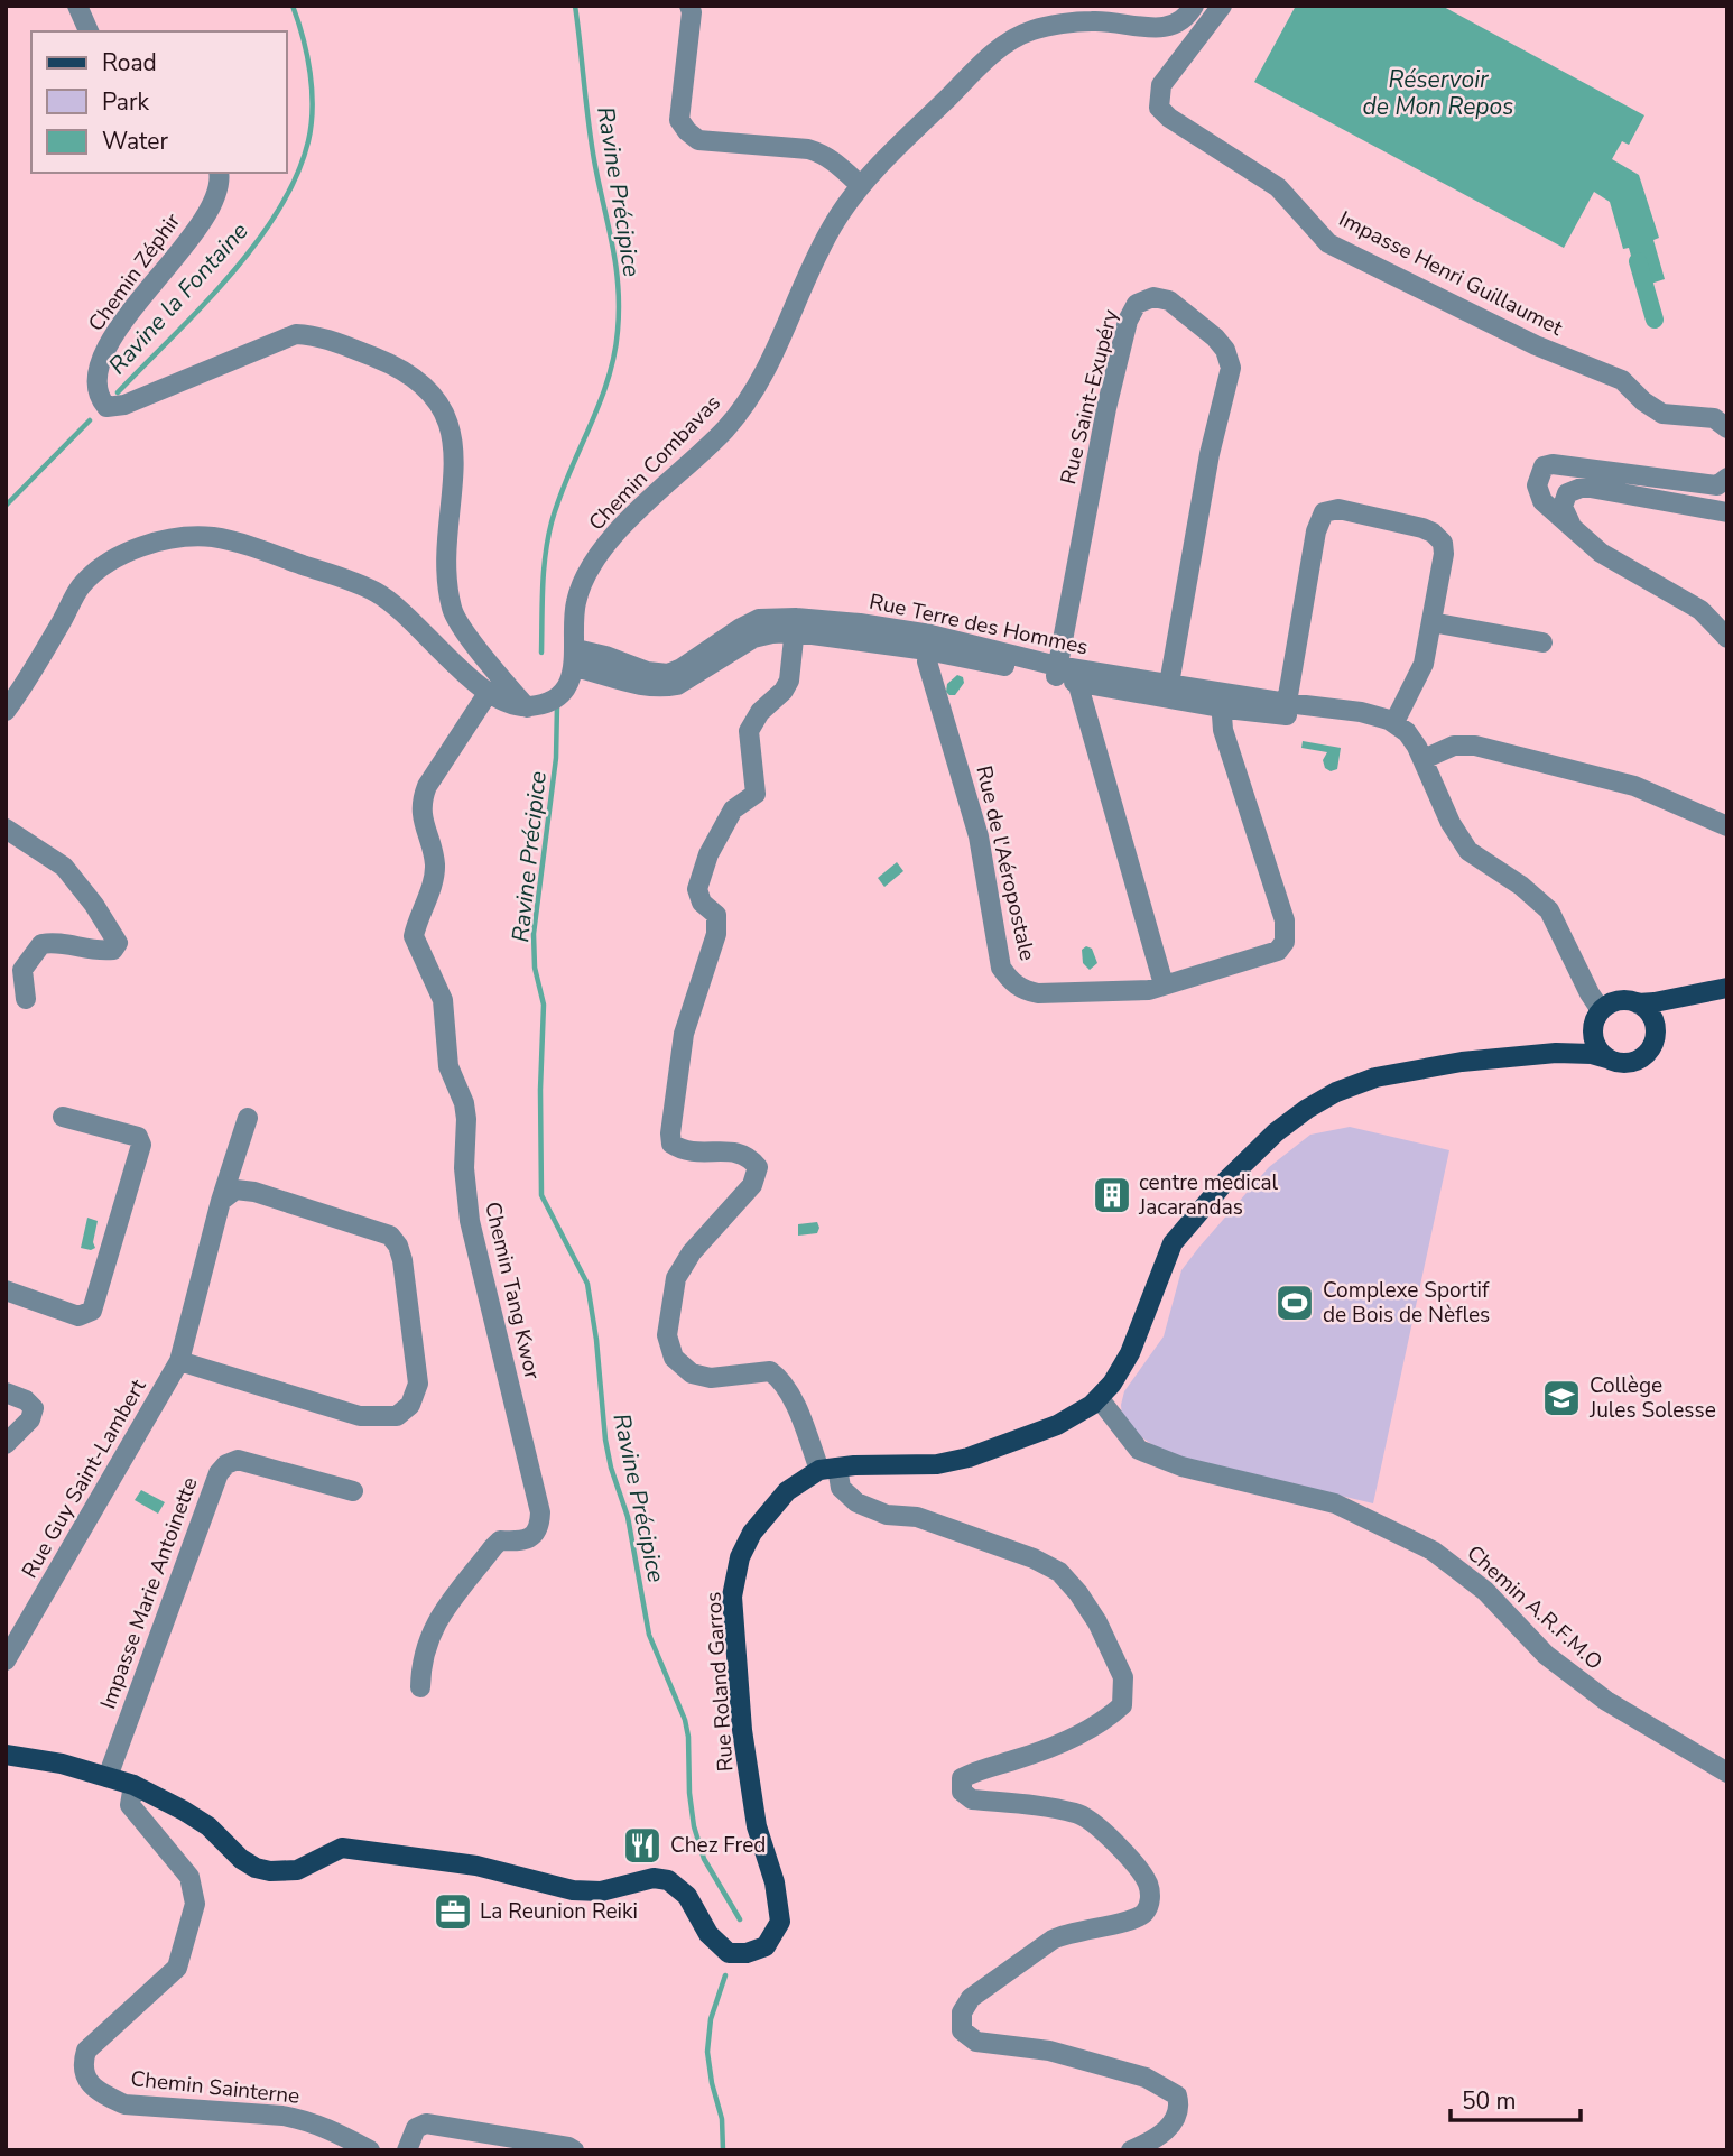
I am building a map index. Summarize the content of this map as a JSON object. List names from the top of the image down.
{
  "streets": {
    "main road": ["Rue Roland Garros"],
    "street": [
      "Chemin Zéphir",
      "Impasse Henri Guillaumet",
      "Rue Saint-Exupéry",
      "Chemin Combavas",
      "Rue Terre des Hommes",
      "Rue de l'Aéropostale",
      "Chemin Tang Kwor",
      "Rue Guy Saint-Lambert",
      "Impasse Marie Antoinette",
      "Chemin A.R.F.M.O",
      "Chemin Sainterne"
    ]
  },
  "crossings": [
    ["Rue Saint-Exupéry", "Rue Terre des Hommes"],
    ["Chemin Combavas", "Rue Terre des Hommes"],
    ["Rue Terre des Hommes", "Rue de l'Aéropostale"],
    ["Impasse Marie Antoinette", "Rue Roland Garros"],
    ["Rue Roland Garros", "Chemin Sainterne"]
  ],
  "water": ["Réservoir de Mon Repos", "Ravine Précipice", "Ravine la Fontaine"],
  "places": {
    "building": ["centre medical Jacarandas"],
    "sports": ["Complexe Sportif de Bois de Nèfles"],
    "school or university": ["Collège Jules Solesse"],
    "restaurant": ["Chez Fred"],
    "office": ["La Reunion Reiki"]
  },
  "legend": ["Road", "Park", "Water"],
  "scale_bar": "50 m"
}
